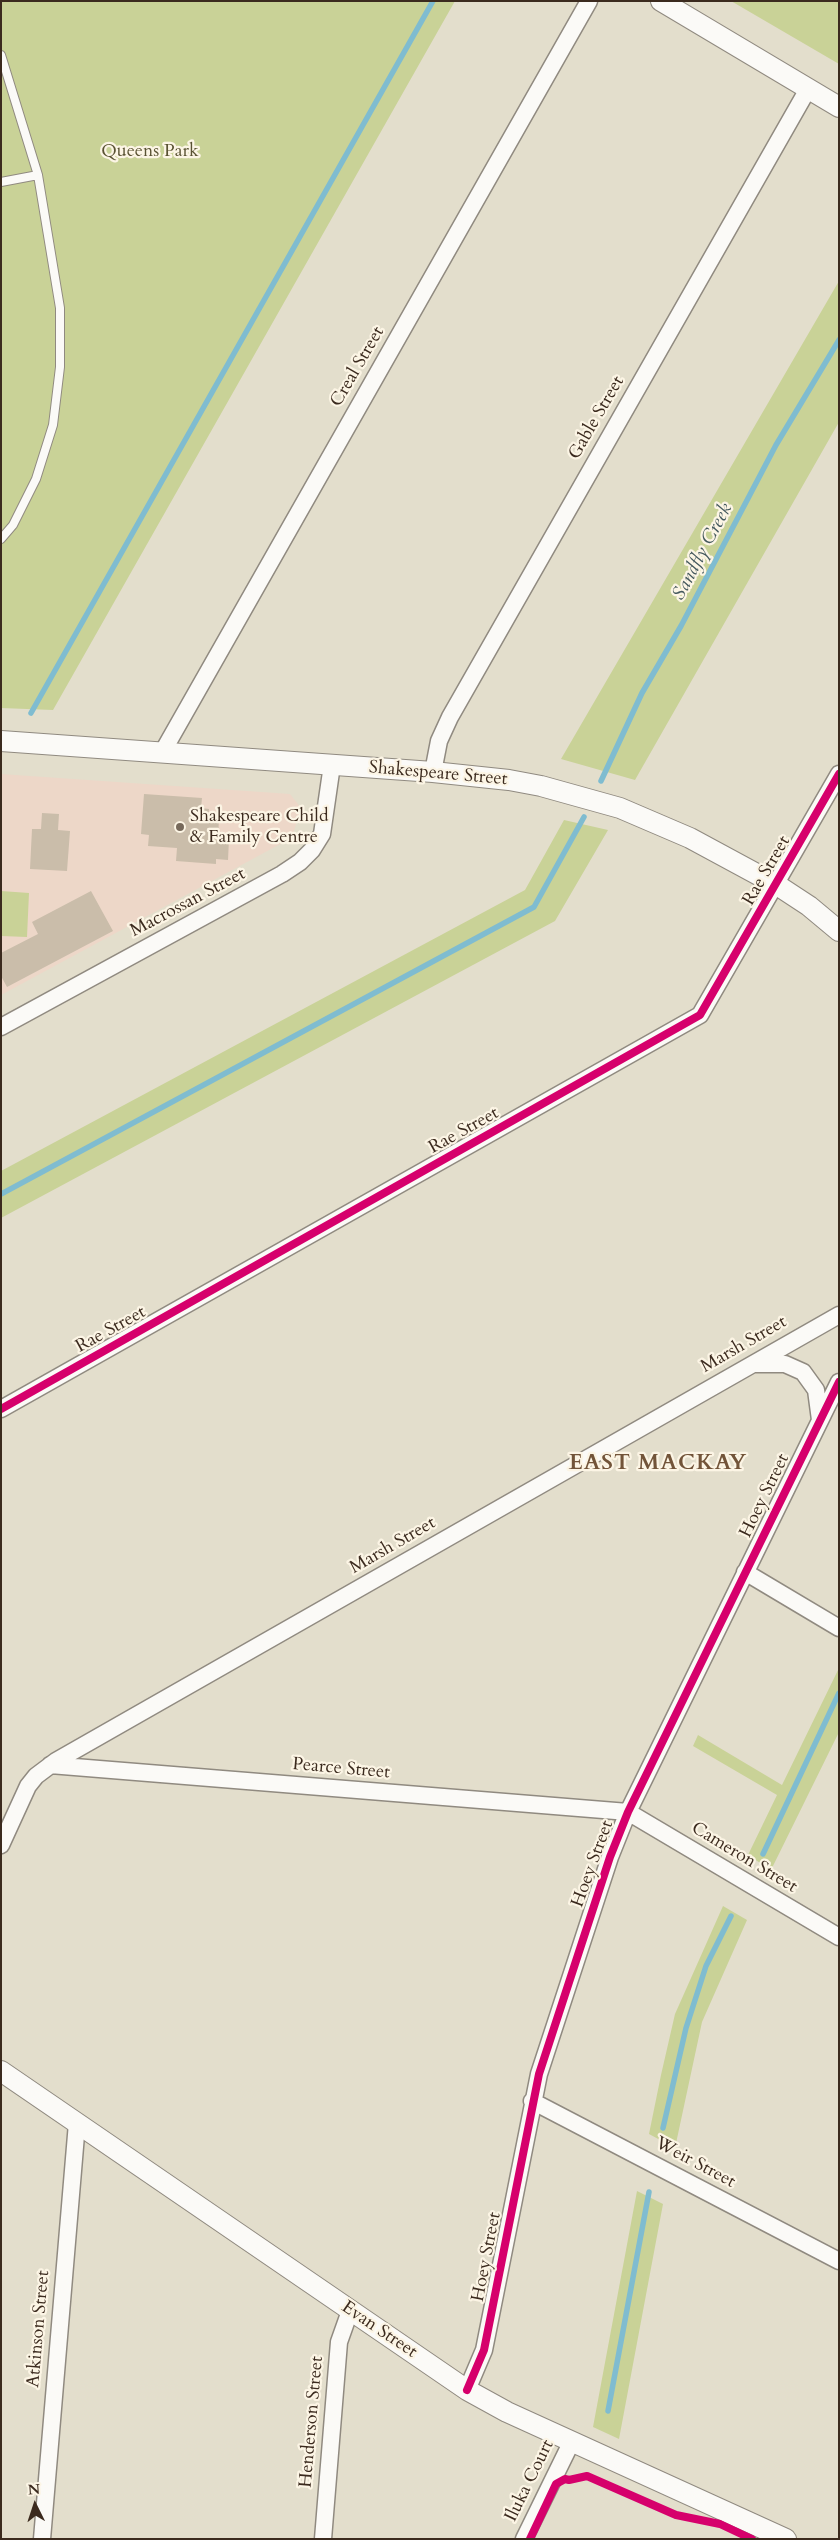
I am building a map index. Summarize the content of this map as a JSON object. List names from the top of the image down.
{
  "streets": {
    "street": [
      "Creal Street",
      "Gable Street",
      "Shakespeare Street",
      "Rae Street",
      "Macrossan Street",
      "Marsh Street",
      "Hoey Street",
      "Pearce Street",
      "Cameron Street",
      "Weir Street",
      "Atkinson Street",
      "Evan Street",
      "Henderson Street",
      "Iluka Court"
    ]
  },
  "crossings": [
    ["Creal Street", "Shakespeare Street"],
    ["Gable Street", "Shakespeare Street"],
    ["Shakespeare Street", "Rae Street"],
    ["Shakespeare Street", "Macrossan Street"],
    ["Marsh Street", "Pearce Street"],
    ["Hoey Street", "Pearce Street"],
    ["Hoey Street", "Cameron Street"],
    ["Hoey Street", "Weir Street"],
    ["Hoey Street", "Evan Street"],
    ["Pearce Street", "Cameron Street"],
    ["Atkinson Street", "Evan Street"],
    ["Evan Street", "Henderson Street"],
    ["Evan Street", "Iluka Court"]
  ],
  "districts": ["EAST MACKAY"],
  "water": ["Sandfly Creek"],
  "parks": ["Queens Park"],
  "places": ["Shakespeare Child & Family Centre"],
  "north": "top"
}
